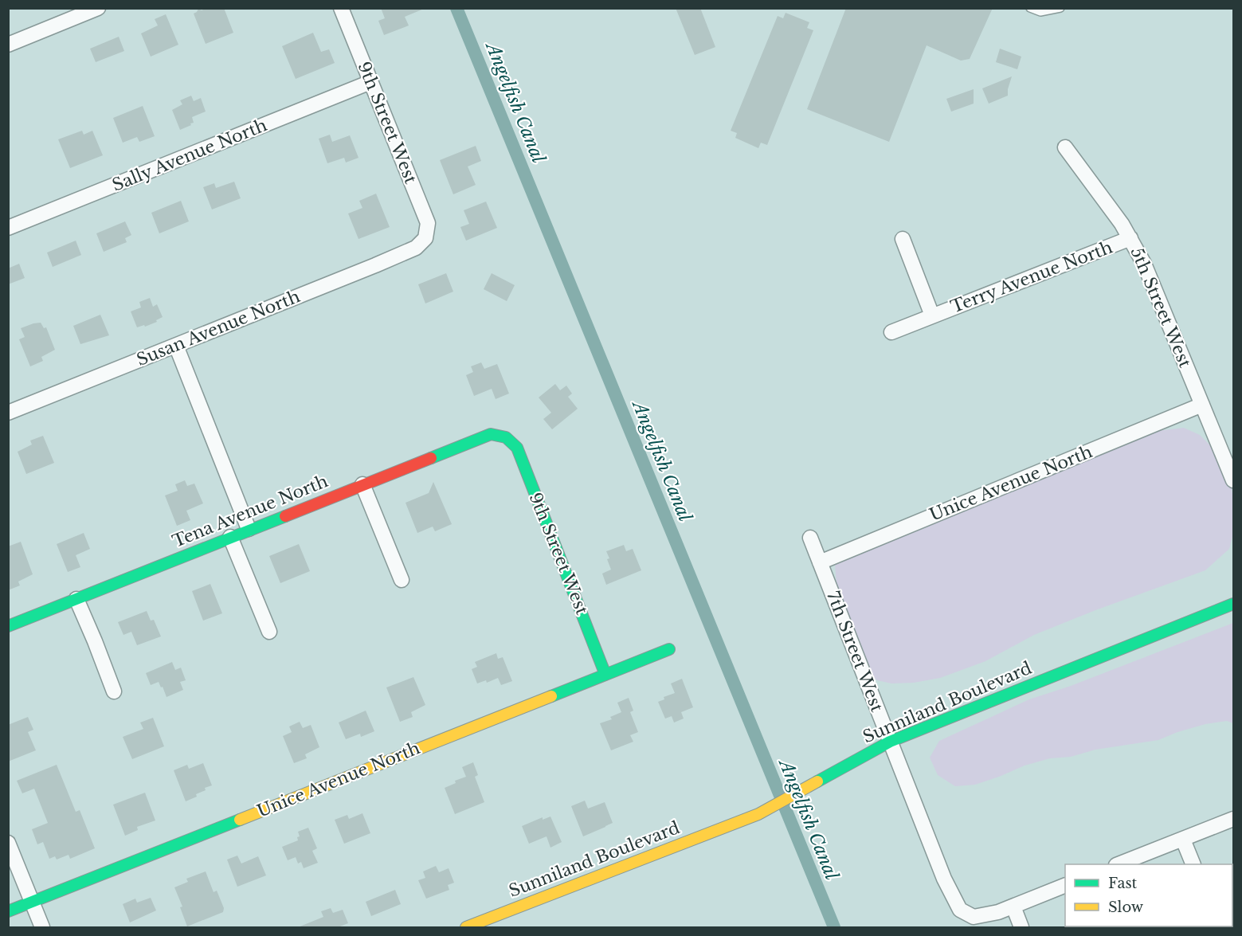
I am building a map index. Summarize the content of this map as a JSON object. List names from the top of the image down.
{
  "streets": {
    "street": [
      "9th Street West",
      "Sally Avenue North",
      "Terry Avenue North",
      "5th Street West",
      "Susan Avenue North",
      "Unice Avenue North",
      "Tena Avenue North",
      "7th Street West",
      "Sunniland Boulevard"
    ]
  },
  "crossings": [
    ["9th Street West", "Sally Avenue North"],
    ["9th Street West", "Susan Avenue North"],
    ["9th Street West", "Unice Avenue North"],
    ["9th Street West", "Tena Avenue North"],
    ["Terry Avenue North", "5th Street West"],
    ["5th Street West", "Unice Avenue North"],
    ["Unice Avenue North", "7th Street West"],
    ["7th Street West", "Sunniland Boulevard"]
  ],
  "water": ["Angelfish Canal"],
  "legend": ["Fast", "Slow"]
}
